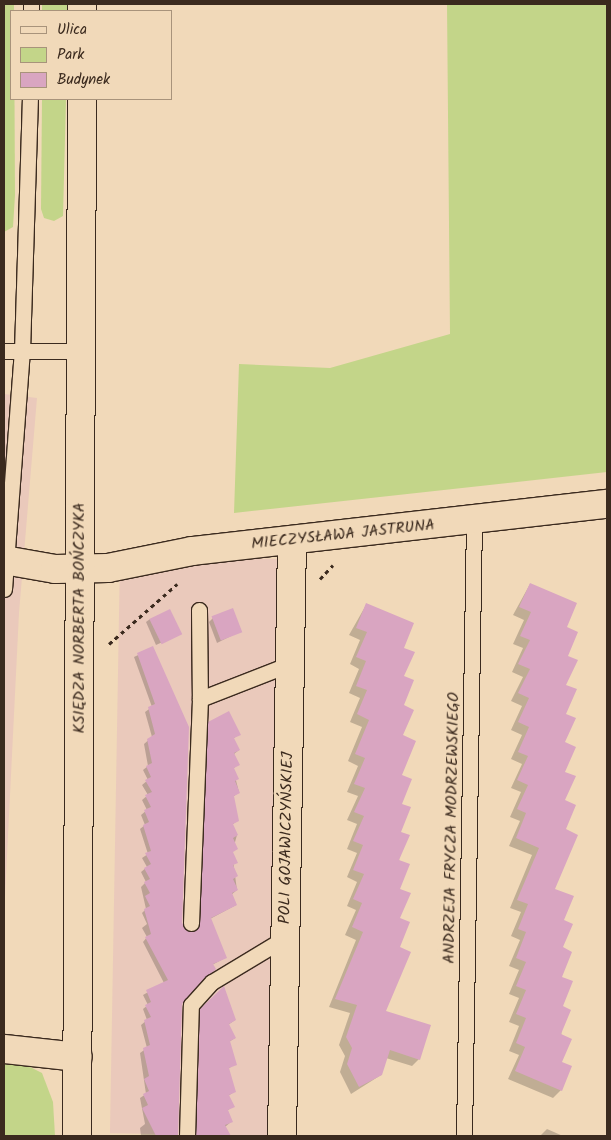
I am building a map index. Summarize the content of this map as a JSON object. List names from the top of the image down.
{
  "streets": {
    "street": ["MIECZYSŁAWA JASTRUNA", "KSIĘDZA NORBERTA BOŃCZYKA", "POLI GOJAWICZYŃSKIEJ"],
    "lane": ["ANDRZEJA FRYCZA MODRZEWSKIEGO"]
  },
  "crossings": [
    ["MIECZYSŁAWA JASTRUNA", "KSIĘDZA NORBERTA BOŃCZYKA"],
    ["MIECZYSŁAWA JASTRUNA", "ANDRZEJA FRYCZA MODRZEWSKIEGO"],
    ["MIECZYSŁAWA JASTRUNA", "POLI GOJAWICZYŃSKIEJ"]
  ],
  "legend": ["Ulica", "Park", "Budynek"]
}
